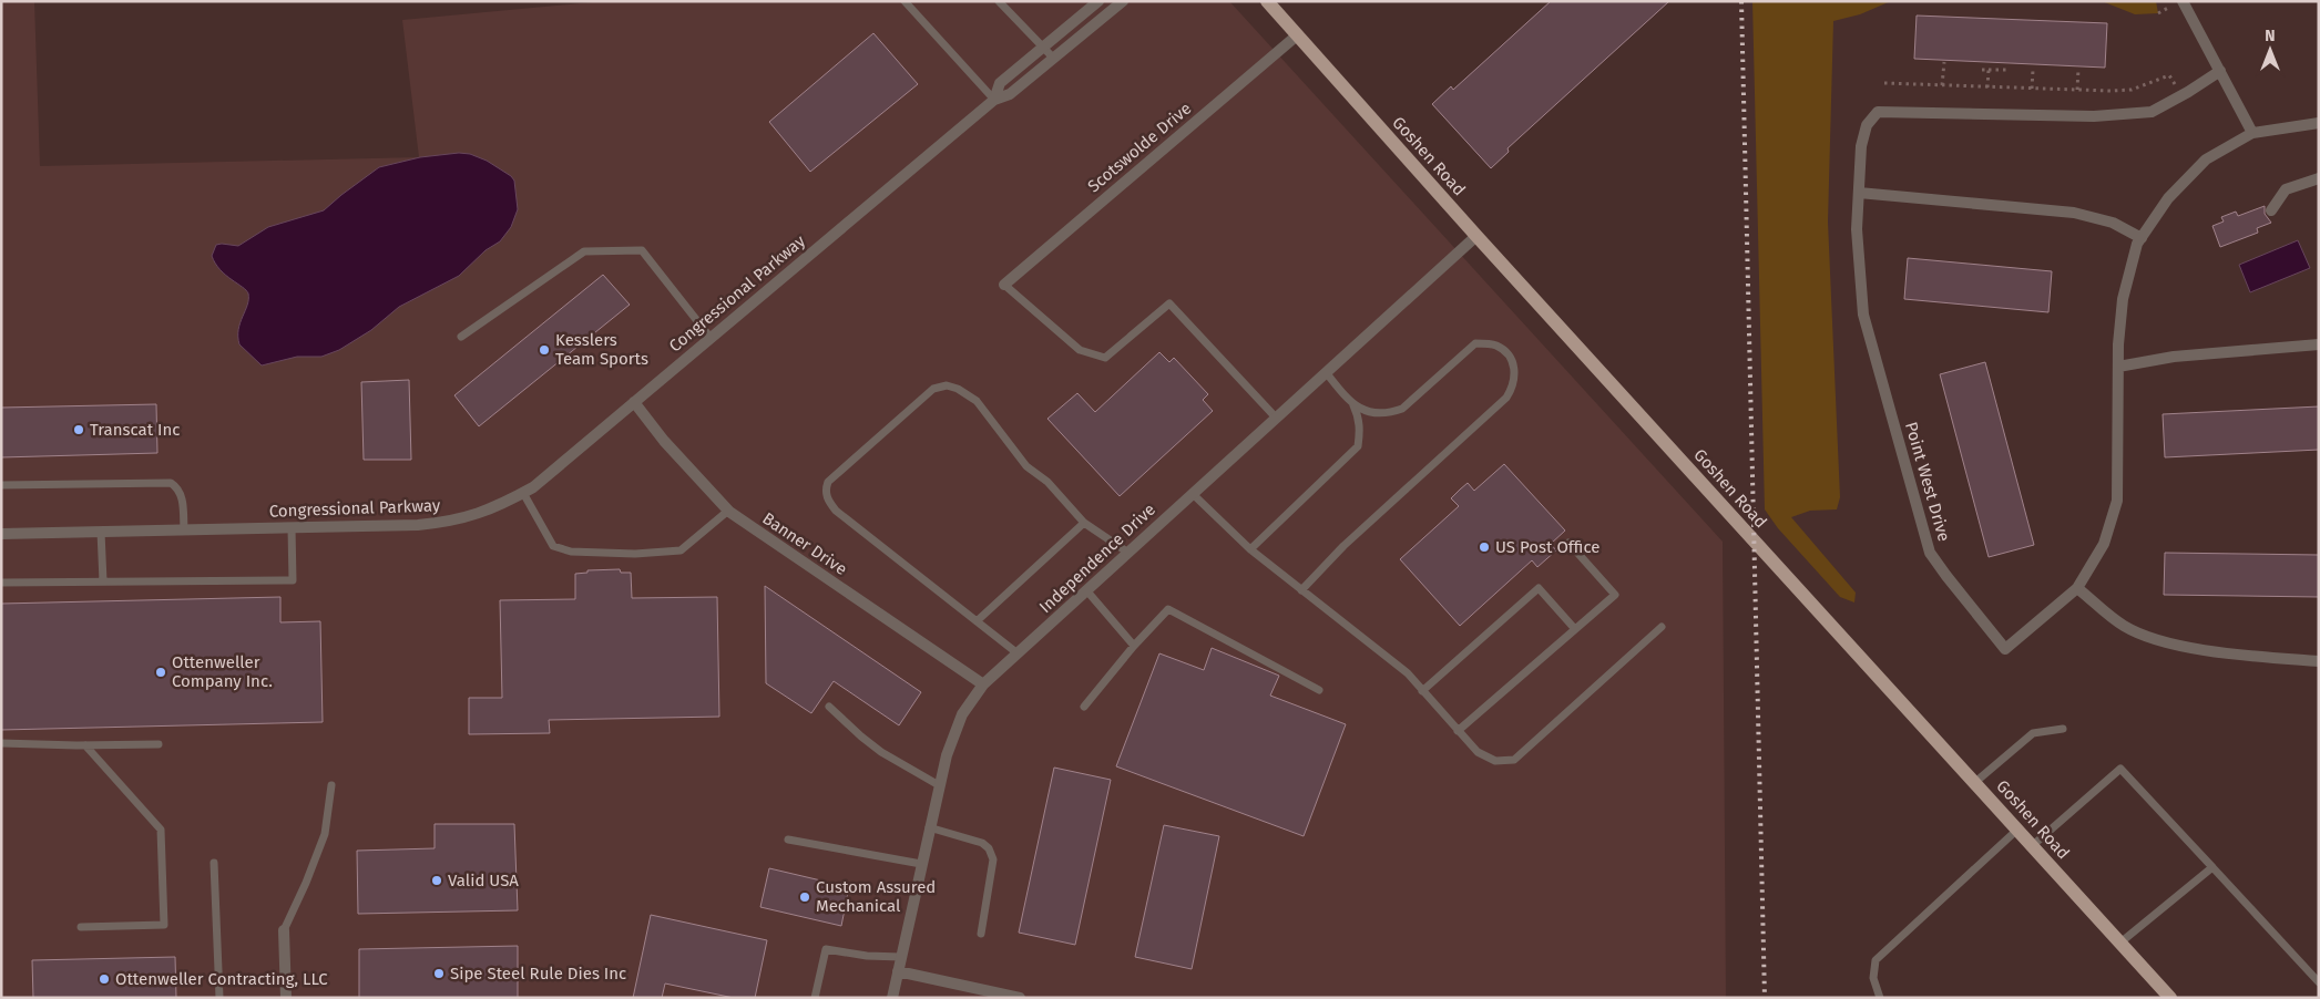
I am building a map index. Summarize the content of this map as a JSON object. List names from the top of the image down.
{
  "streets": {
    "main road": ["Goshen Road"],
    "street": [
      "Scotswolde Drive",
      "Congressional Parkway",
      "Point West Drive",
      "Banner Drive",
      "Independence Drive"
    ]
  },
  "crossings": [
    ["Scotswolde Drive", "Goshen Road"],
    ["Goshen Road", "Independence Drive"],
    ["Congressional Parkway", "Banner Drive"],
    ["Banner Drive", "Independence Drive"]
  ],
  "places": [
    "Kesslers Team Sports",
    "Transcat Inc",
    "US Post Office",
    "Ottenweller Company Inc.",
    "Valid USA",
    "Custom Assured Mechanical",
    "Sipe Steel Rule Dies Inc",
    "Ottenweller Contracting, LLC"
  ],
  "north": "top"
}
